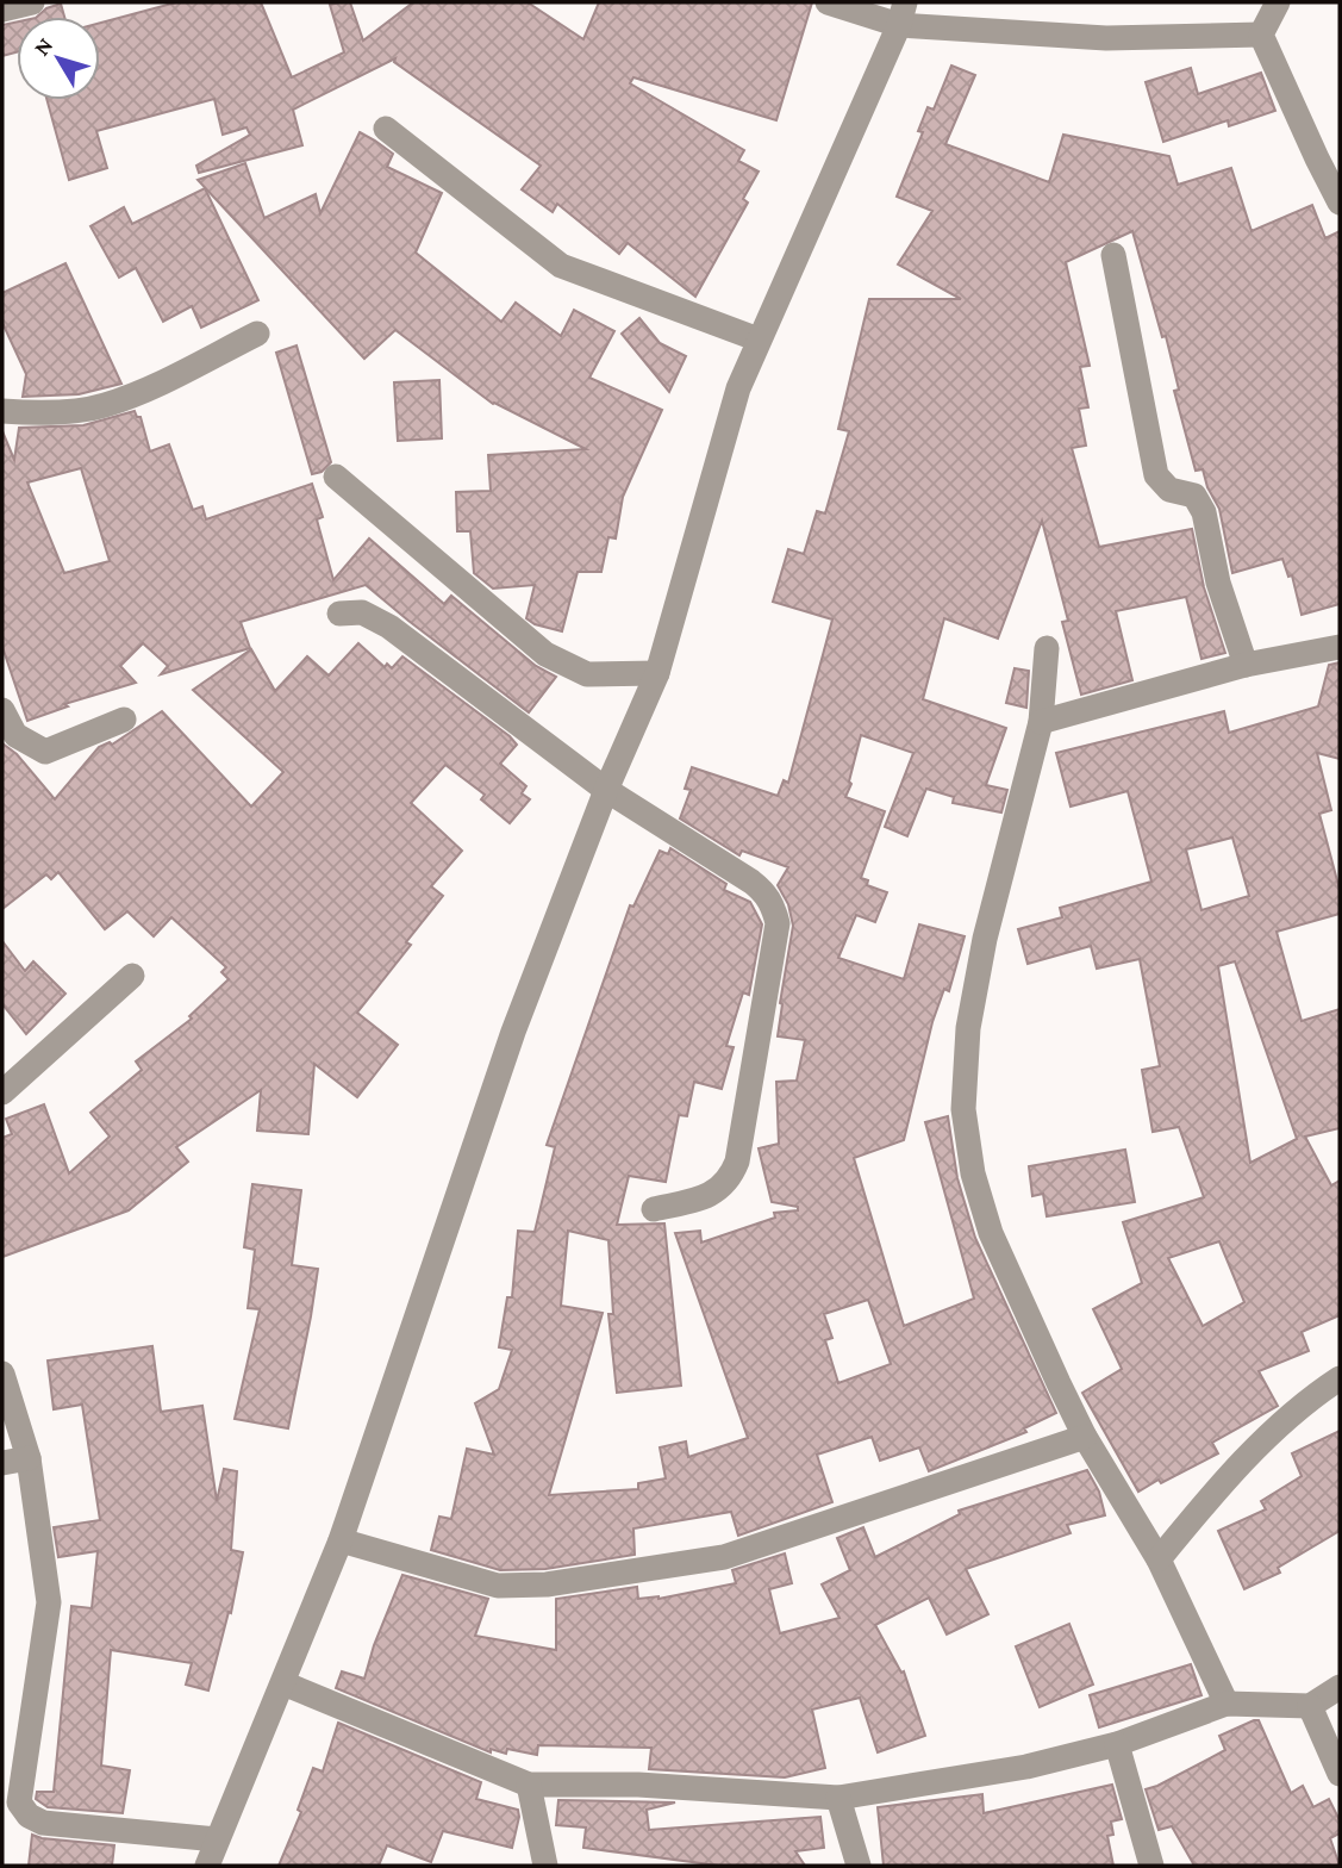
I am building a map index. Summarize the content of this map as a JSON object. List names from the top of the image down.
{
  "north": "top left"
}
